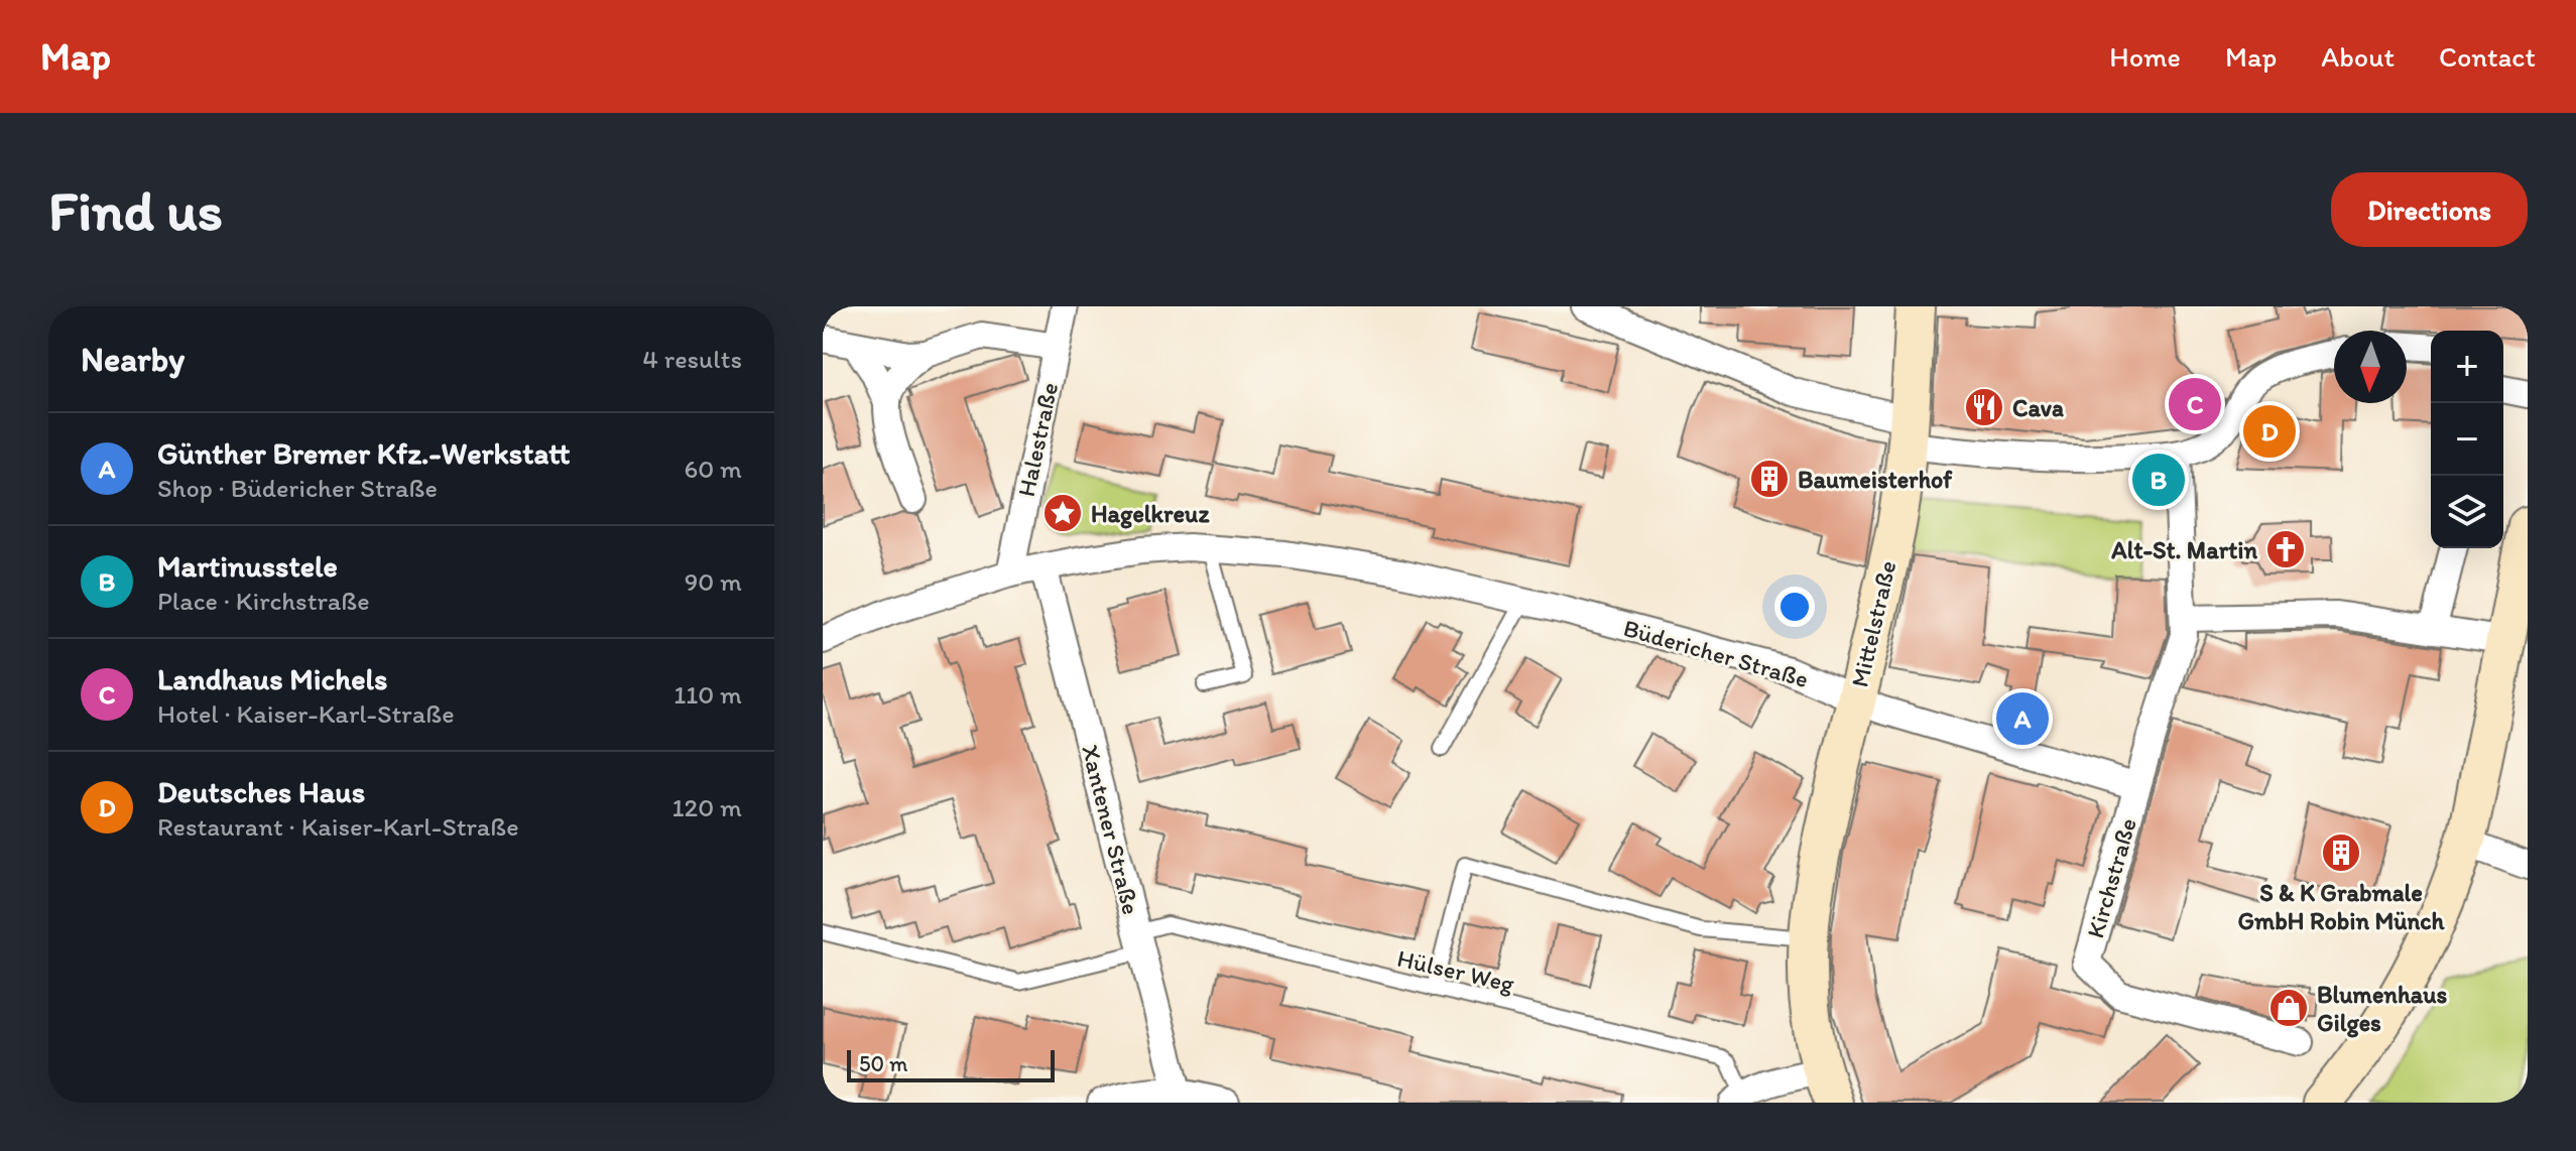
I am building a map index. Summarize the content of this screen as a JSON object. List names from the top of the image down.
{
  "streets": {
    "street": [
      "Halestraße",
      "Mittelstraße",
      "Büdericher Straße",
      "Xantener Straße",
      "Kirchstraße"
    ],
    "lane": ["Hülser Weg"]
  },
  "crossings": [
    ["Halestraße", "Büdericher Straße"],
    ["Mittelstraße", "Büdericher Straße"],
    ["Büdericher Straße", "Xantener Straße"],
    ["Büdericher Straße", "Kirchstraße"],
    ["Xantener Straße", "Hülser Weg"]
  ],
  "places": {
    "restaurant": ["Cava"],
    "building": ["Baumeisterhof", "S & K Grabmale GmbH Robin Münch"],
    "place": ["Hagelkreuz"],
    "church": ["Alt-St. Martin"],
    "shop": ["Blumenhaus Gilges"]
  },
  "scale_bar": "50 m",
  "north": "bottom",
  "page": {
    "header": "Map",
    "nav": [
      "Home",
      "Map",
      "About",
      "Contact"
    ],
    "buttons": "Directions",
    "title": "Find us",
    "heading": ["Nearby", "4 results"],
    "map_buttons": ["+", "−"],
    "pins": [
      "C",
      "D",
      "B",
      "A"
    ],
    "list": [
      {
        "mark": "A",
        "name": "Günther Bremer Kfz.-Werkstatt",
        "note": "Shop · Büdericher Straße",
        "value": "60 m"
      },
      {
        "mark": "B",
        "name": "Martinusstele",
        "note": "Place · Kirchstraße",
        "value": "90 m"
      },
      {
        "mark": "C",
        "name": "Landhaus Michels",
        "note": "Hotel · Kaiser-Karl-Straße",
        "value": "110 m"
      },
      {
        "mark": "D",
        "name": "Deutsches Haus",
        "note": "Restaurant · Kaiser-Karl-Straße",
        "value": "120 m"
      }
    ],
    "scale": "50 m"
  }
}
